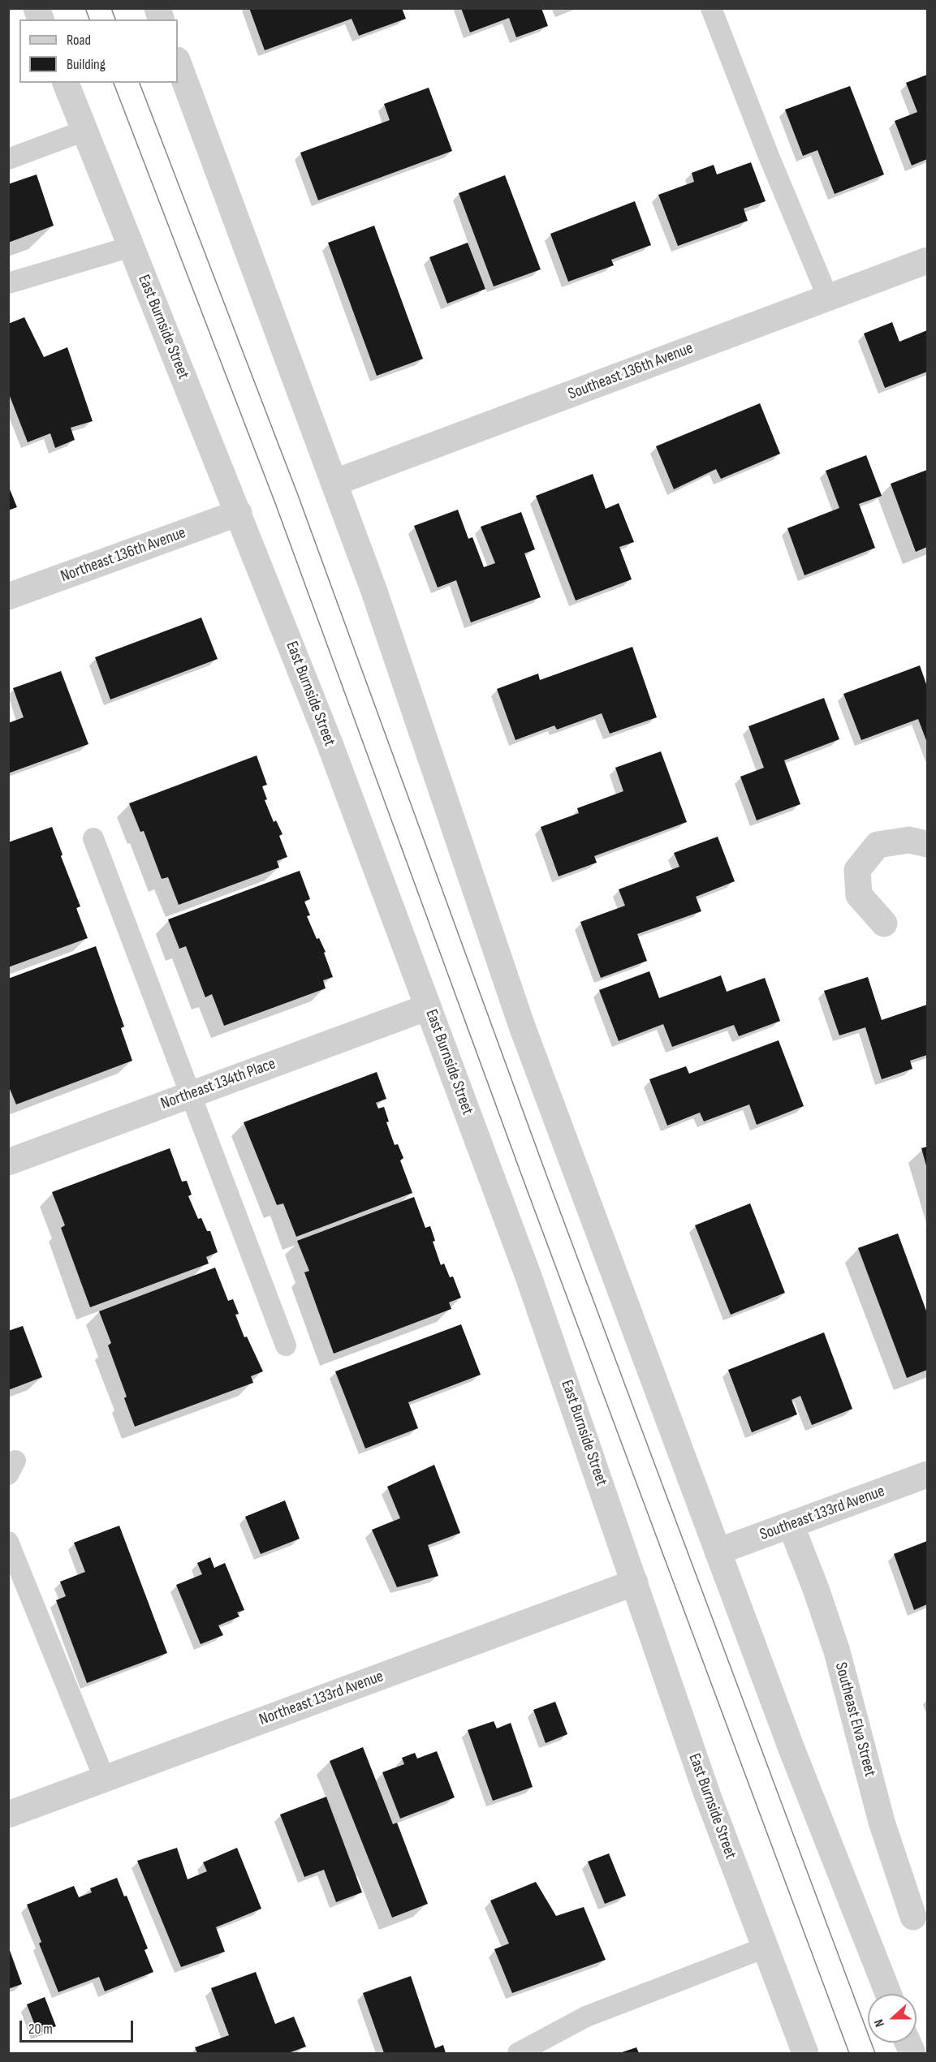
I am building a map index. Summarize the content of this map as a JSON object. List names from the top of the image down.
{
  "streets": {
    "street": [
      "East Burnside Street",
      "Southeast 136th Avenue",
      "Northeast 136th Avenue",
      "Northeast 134th Place",
      "Southeast 133rd Avenue",
      "Northeast 133rd Avenue",
      "Southeast Elva Street"
    ]
  },
  "crossings": [
    ["East Burnside Street", "Northeast 136th Avenue"],
    ["East Burnside Street", "Northeast 134th Place"],
    ["East Burnside Street", "Northeast 133rd Avenue"],
    ["Southeast 133rd Avenue", "Southeast Elva Street"]
  ],
  "legend": ["Road", "Building"],
  "scale_bar": "20 m",
  "north": "left"
}
